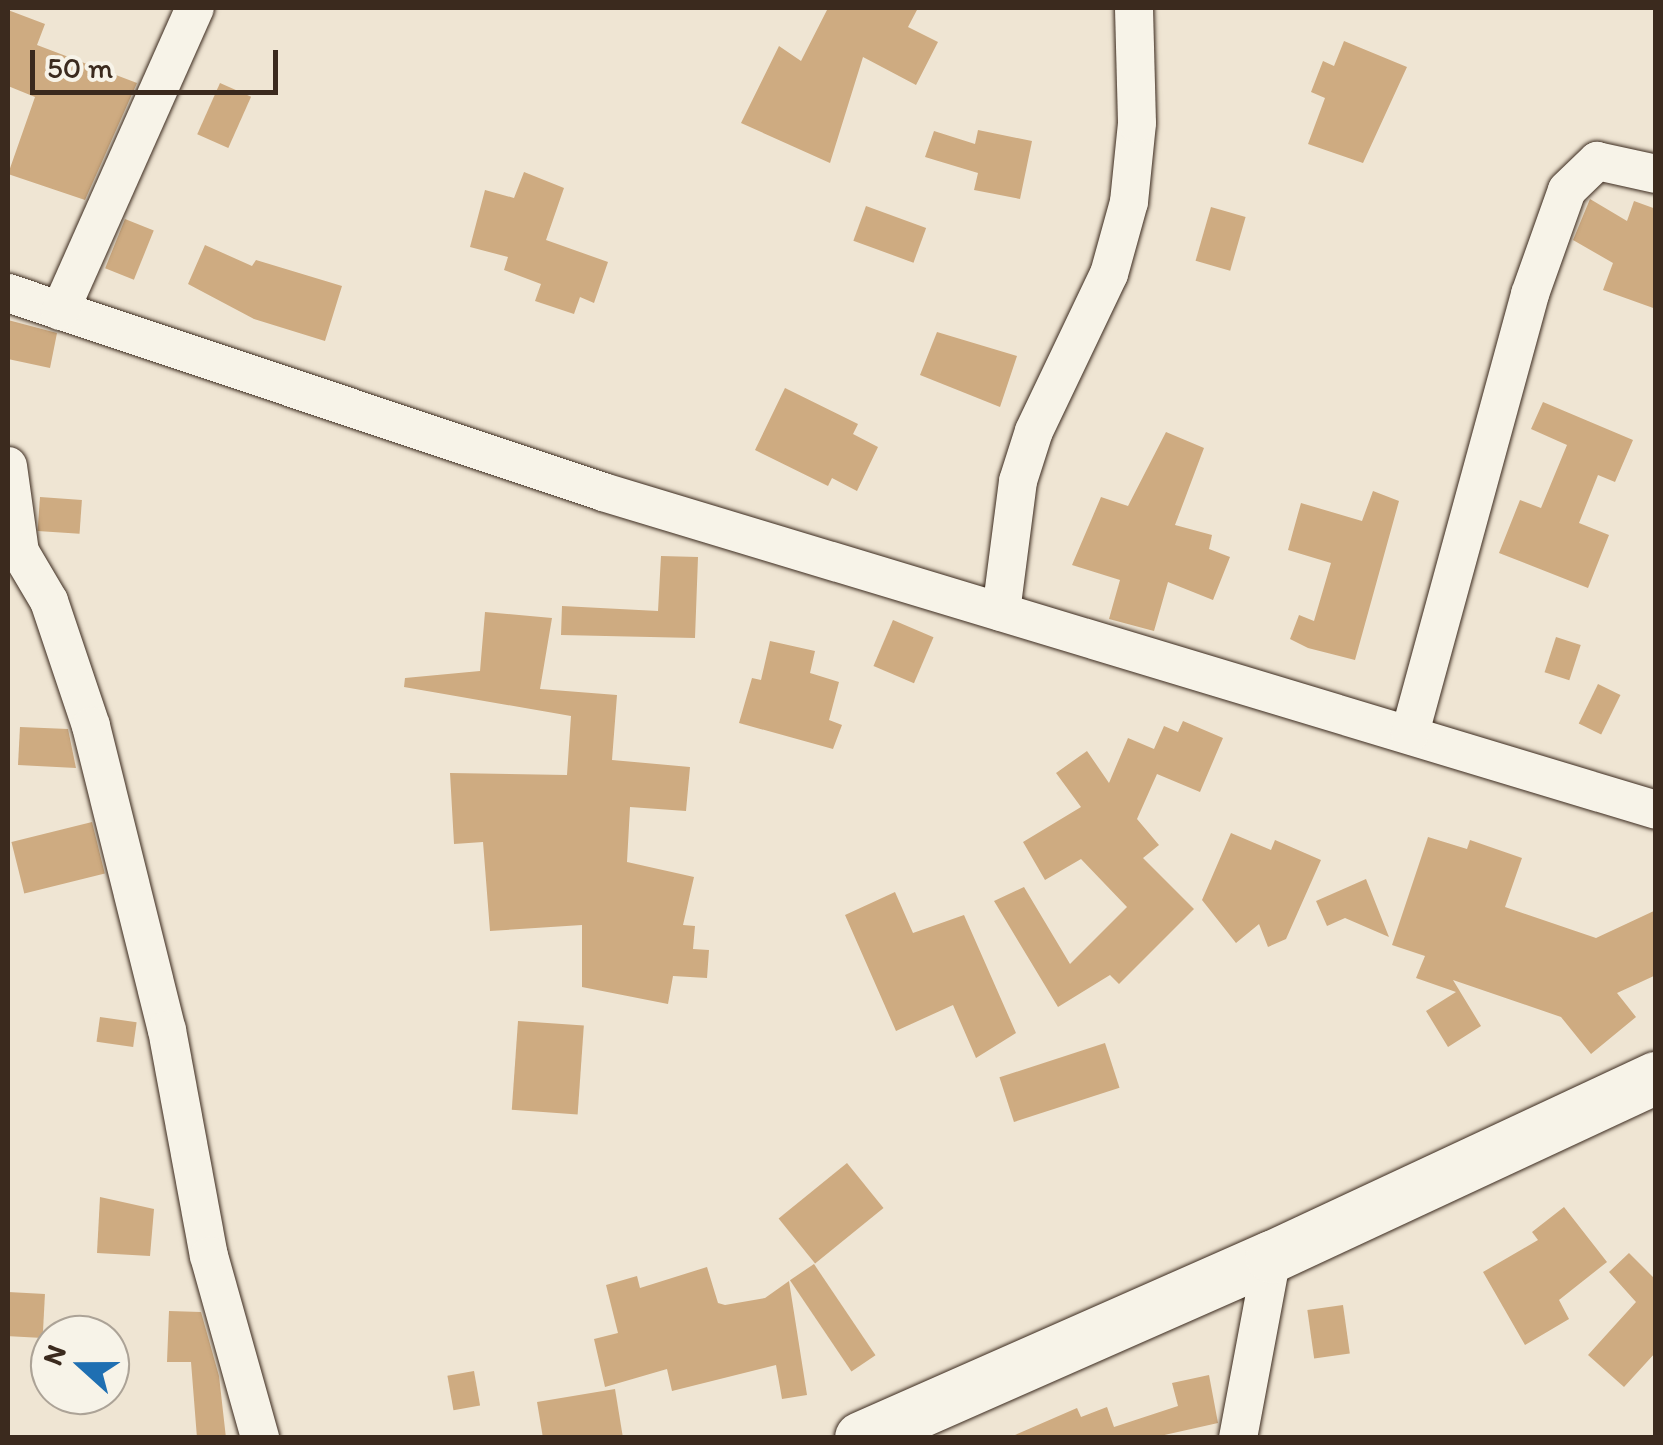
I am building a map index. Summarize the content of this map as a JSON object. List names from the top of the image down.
{
  "scale_bar": "50 m",
  "north": "left"
}
